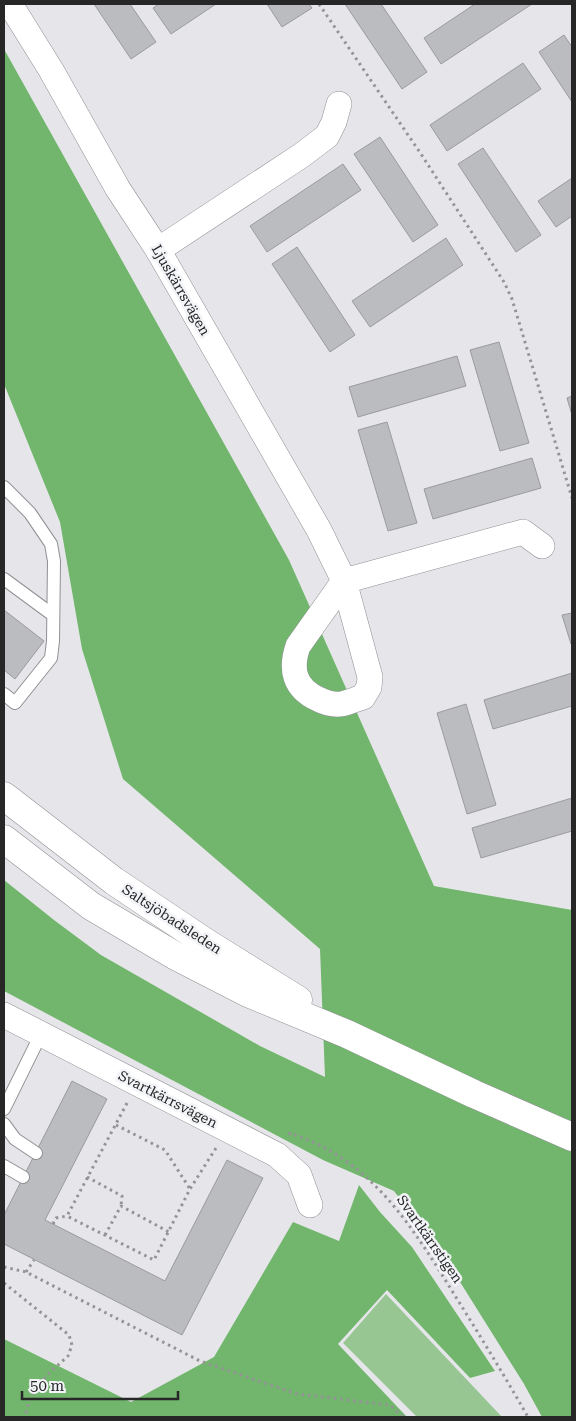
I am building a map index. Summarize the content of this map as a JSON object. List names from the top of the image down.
{
  "streets": {
    "main road": ["Saltsjöbadsleden"],
    "street": ["Ljuskärrsvägen", "Svartkärrsvägen"],
    "path": ["Svartkärrstigen"]
  },
  "crossings": [
    ["Svartkärrsvägen", "Svartkärrstigen"]
  ],
  "scale_bar": "50 m"
}
